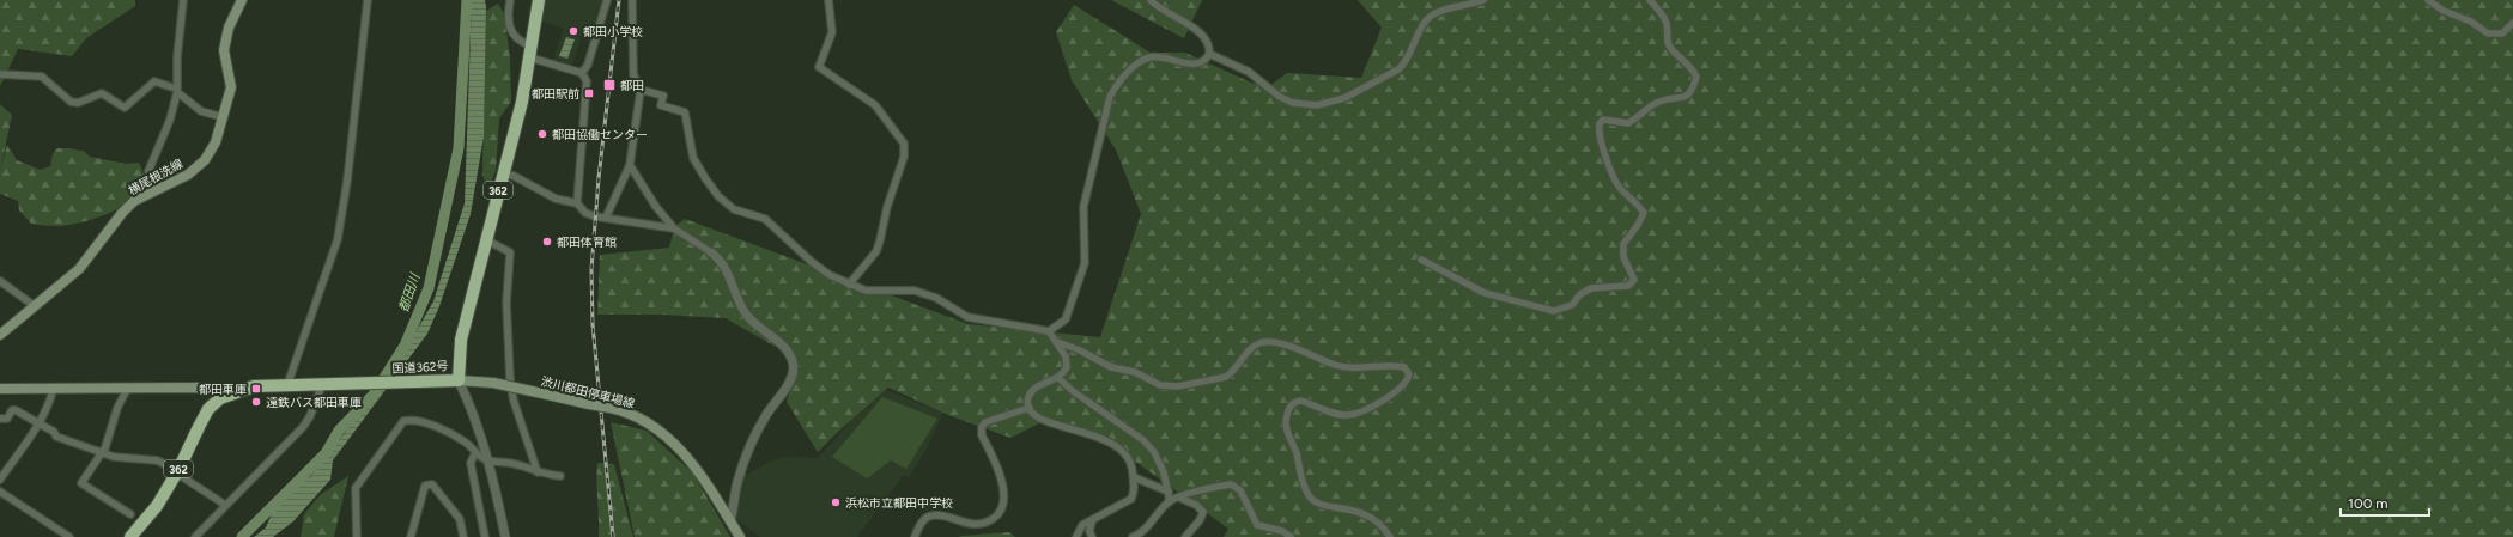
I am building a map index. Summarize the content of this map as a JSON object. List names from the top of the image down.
{
  "streets": {
    "highway": ["362", "国道362号"],
    "main road": ["横尾根洗線", "渋川都田停車場線"]
  },
  "crossings": [
    ["国道362号", "渋川都田停車場線"]
  ],
  "water": ["都田川"],
  "places": {
    "other": [
      "都田小学校",
      "都田協働センター",
      "都田体育館",
      "遠鉄バス都田車庫",
      "浜松市立都田中学校"
    ],
    "transit": ["都田", "都田駅前", "都田車庫"]
  },
  "scale_bar": "100 m"
}
